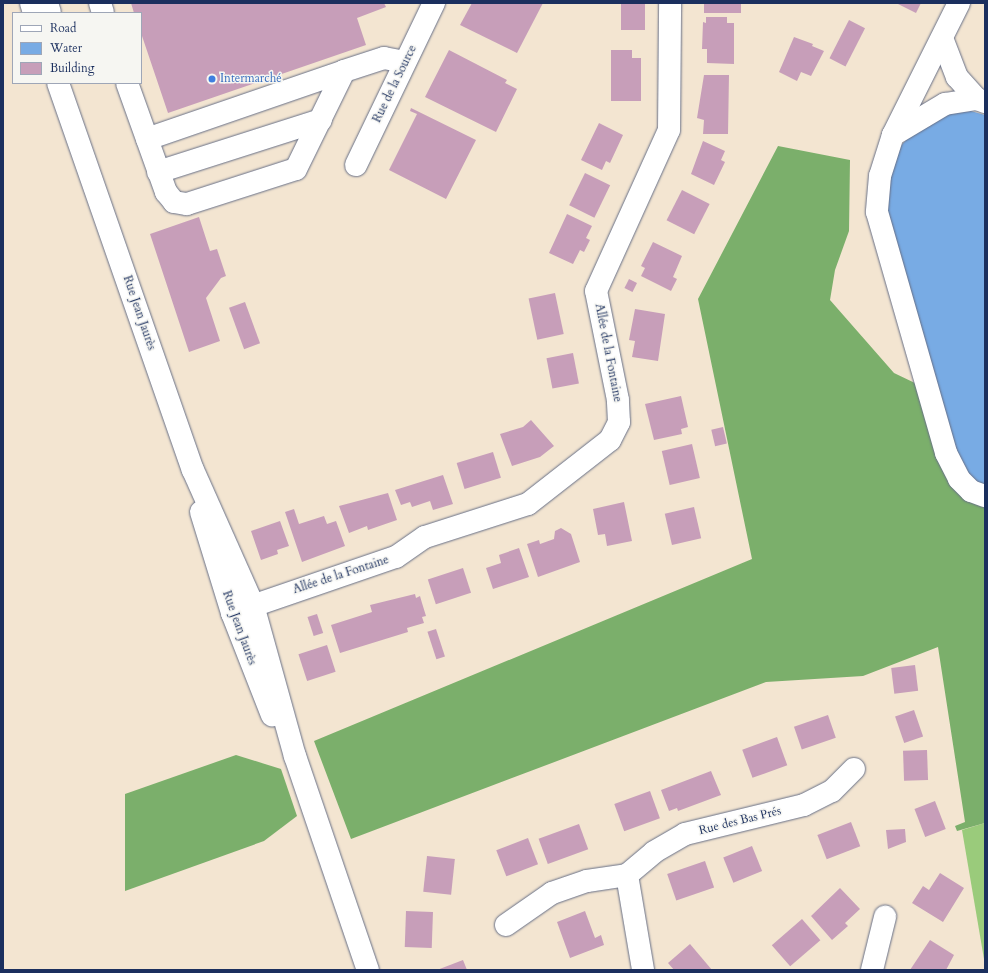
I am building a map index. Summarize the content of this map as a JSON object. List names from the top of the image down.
{
  "streets": {
    "street": [
      "Rue de la Source",
      "Rue Jean Jaurès",
      "Allée de la Fontaine",
      "Rue des Bas Prés"
    ]
  },
  "crossings": [
    ["Rue Jean Jaurès", "Allée de la Fontaine"]
  ],
  "places": ["Intermarché"],
  "legend": ["Road", "Water", "Building"]
}
